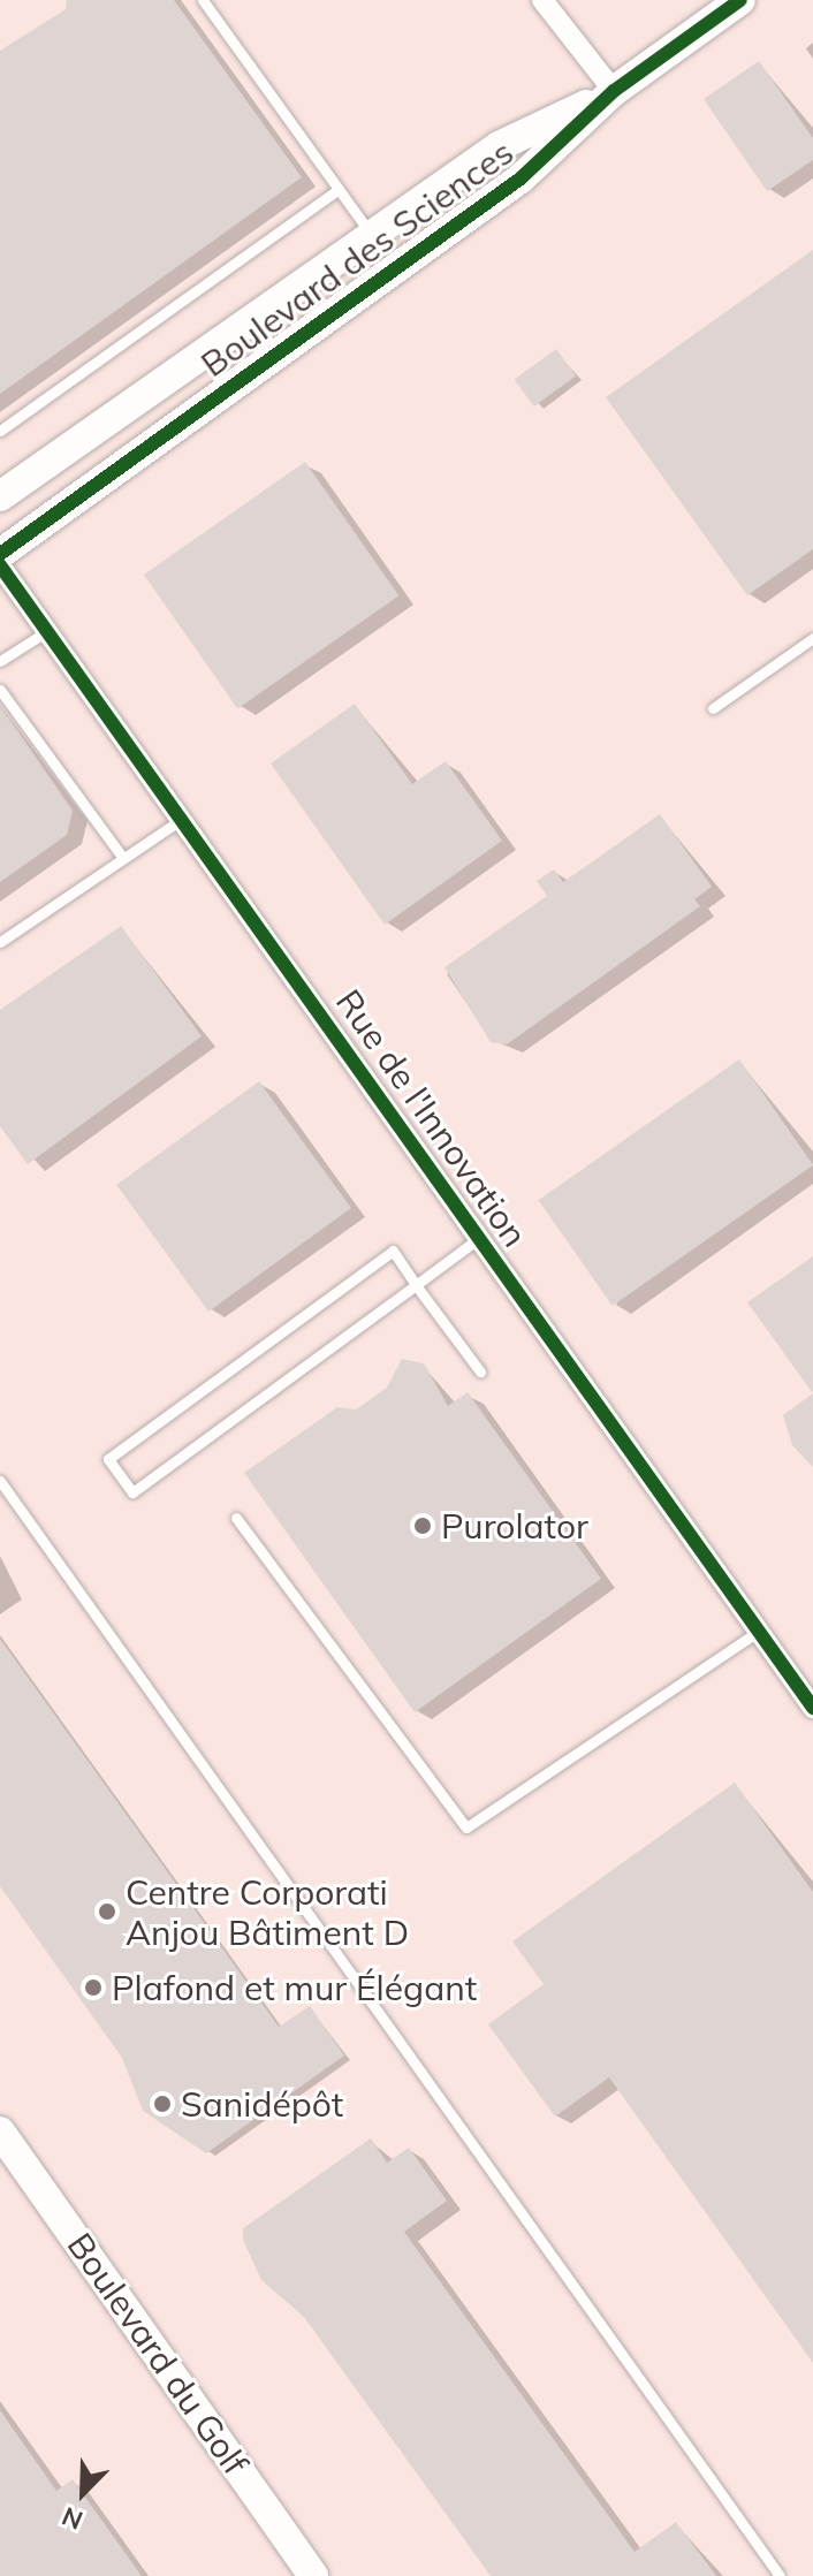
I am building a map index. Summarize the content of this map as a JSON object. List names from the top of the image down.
{
  "streets": {
    "street": ["Boulevard des Sciences", "Rue de l'Innovation", "Boulevard du Golf"]
  },
  "places": [
    "Purolator",
    "Centre Corporati Anjou Bâtiment D",
    "Plafond et mur Élégant",
    "Sanidépôt"
  ],
  "north": "bottom left"
}
